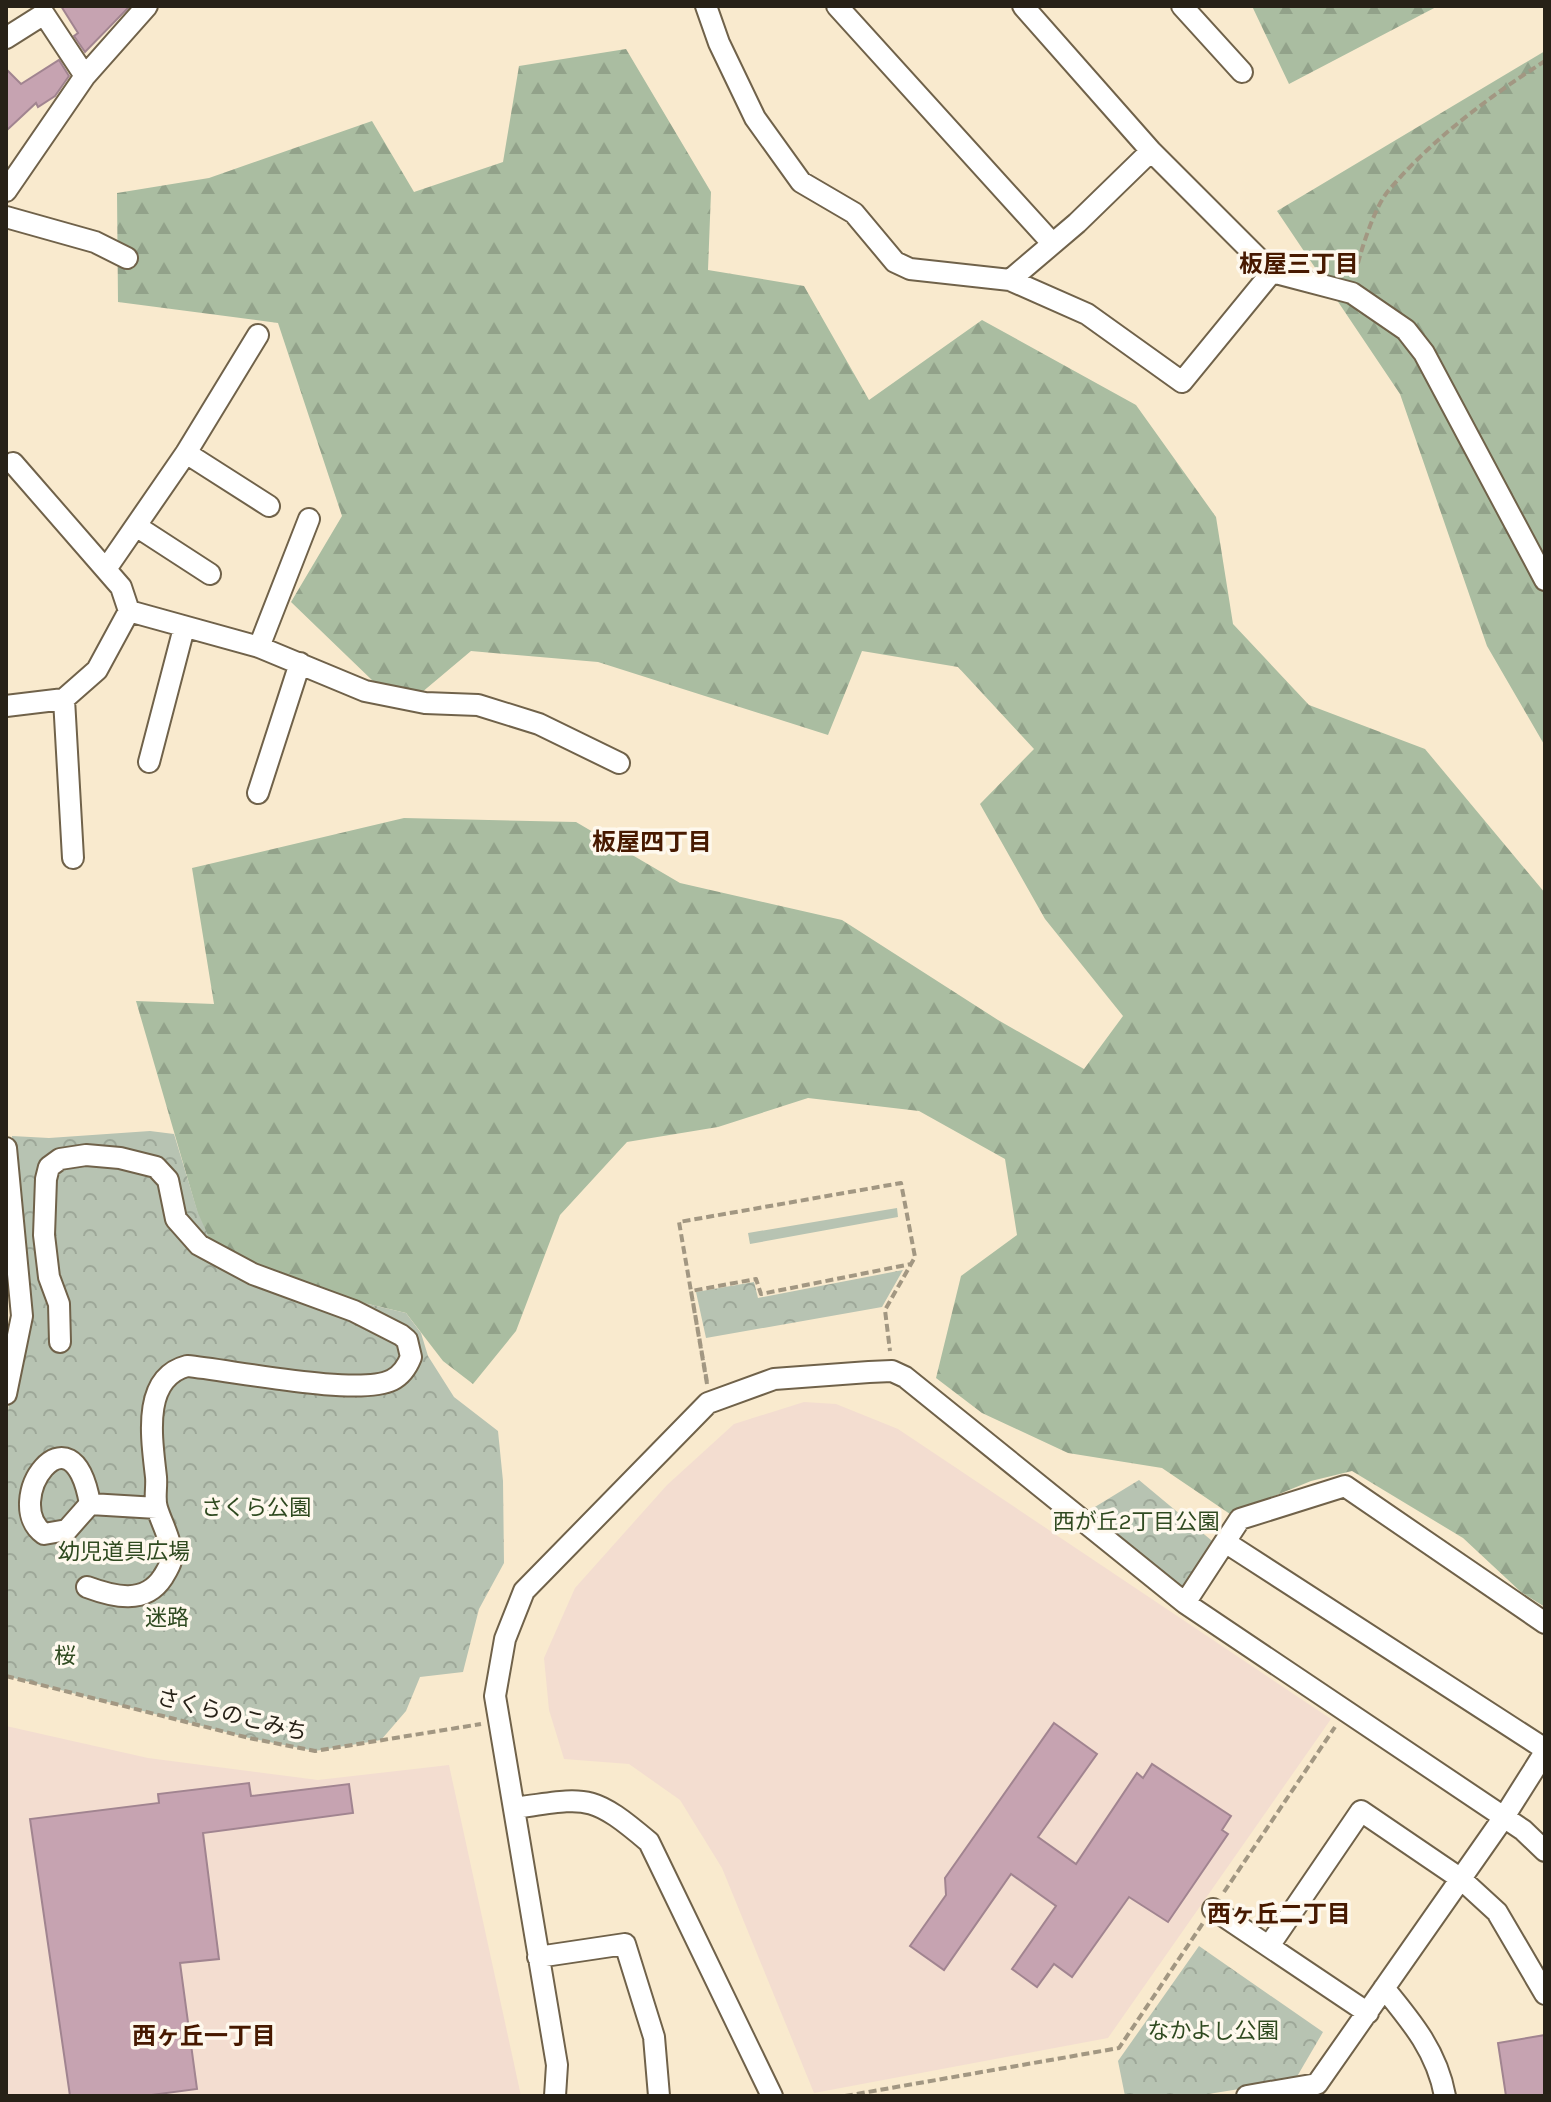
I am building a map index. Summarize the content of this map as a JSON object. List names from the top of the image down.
{
  "streets": {
    "path": ["さくらのこみち"]
  },
  "districts": [
    "板屋三丁目",
    "板屋四丁目",
    "西ヶ丘二丁目",
    "西ヶ丘一丁目"
  ],
  "parks": [
    "さくら公園",
    "西が丘2丁目公園",
    "幼児道具広場",
    "迷路",
    "桜",
    "なかよし公園"
  ]
}
